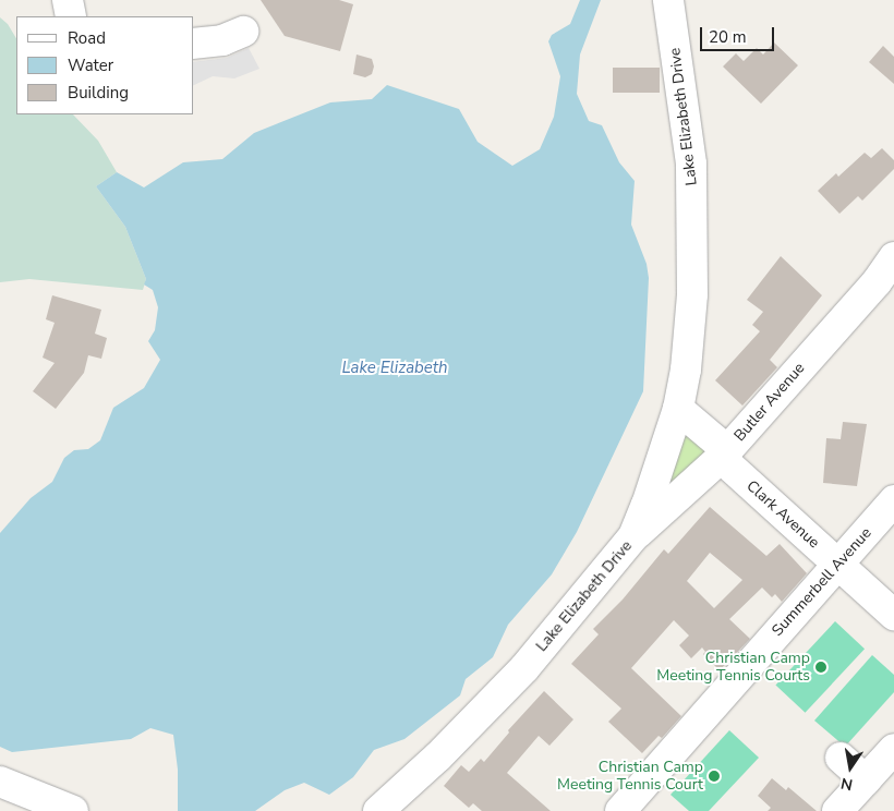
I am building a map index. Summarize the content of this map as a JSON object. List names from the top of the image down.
{
  "streets": {
    "street": [
      "Lake Elizabeth Drive",
      "Butler Avenue",
      "Clark Avenue",
      "Summerbell Avenue"
    ]
  },
  "crossings": [
    ["Lake Elizabeth Drive", "Butler Avenue"],
    ["Lake Elizabeth Drive", "Clark Avenue"],
    ["Butler Avenue", "Clark Avenue"],
    ["Clark Avenue", "Summerbell Avenue"]
  ],
  "water": ["Lake Elizabeth"],
  "places": ["Christian Camp Meeting Tennis Courts", "Christian Camp Meeting Tennis Court"],
  "legend": ["Road", "Water", "Building"],
  "scale_bar": "20 m",
  "north": "bottom"
}
